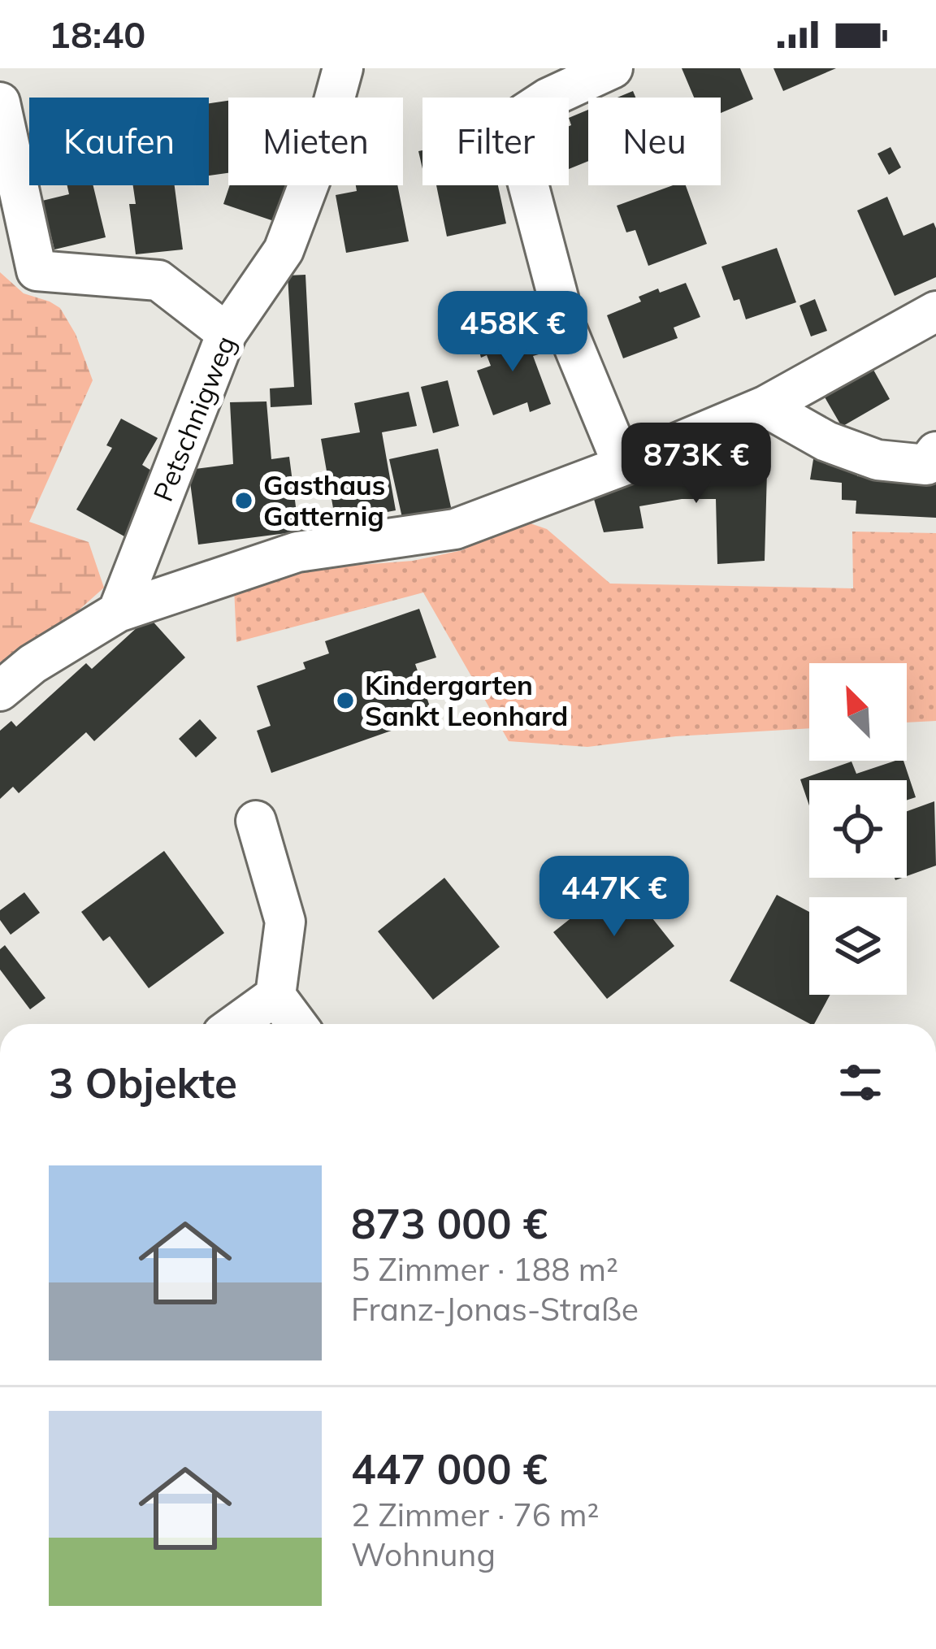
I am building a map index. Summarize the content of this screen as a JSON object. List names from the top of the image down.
{
  "streets": {
    "street": ["Petschnigweg"]
  },
  "places": ["Gasthaus Gatternig", "Kindergarten Sankt Leonhard"],
  "north": "top left",
  "page": {
    "status": "18:40",
    "chip": [
      "Kaufen",
      "Mieten",
      "Filter",
      "Neu"
    ],
    "price": ["458K €", "873K €", "447K €"],
    "heading": "3 Objekte",
    "list": [
      {
        "name": "873 000 €",
        "note": "5 Zimmer · 188 m² · Franz-Jonas-Straße"
      },
      {
        "name": "447 000 €",
        "note": "2 Zimmer · 76 m² · Wohnung"
      }
    ]
  }
}
